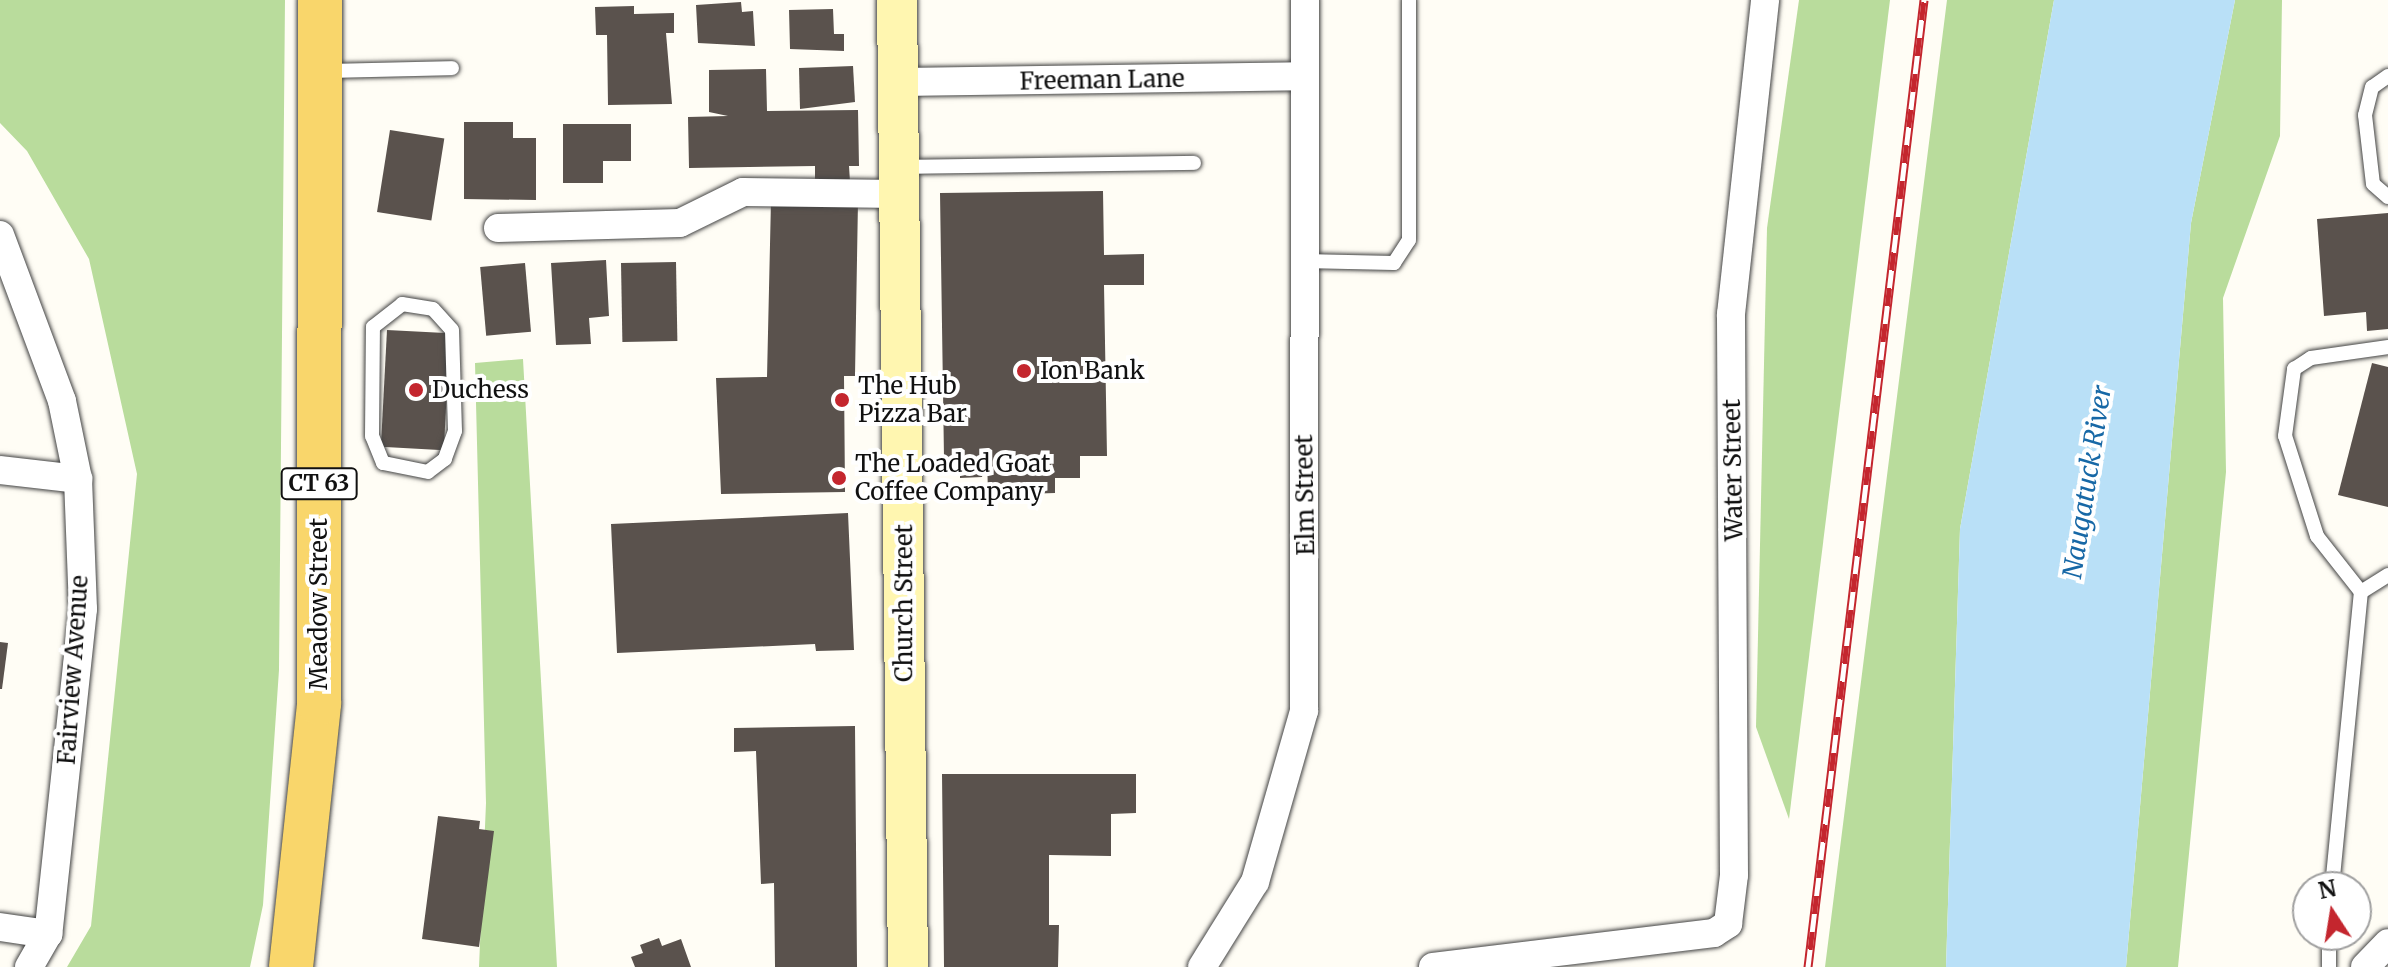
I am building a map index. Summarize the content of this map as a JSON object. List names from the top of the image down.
{
  "streets": {
    "main road": ["CT 63", "Meadow Street"],
    "street": [
      "Freeman Lane",
      "Water Street",
      "Elm Street",
      "Church Street",
      "Fairview Avenue"
    ]
  },
  "crossings": [
    ["Freeman Lane", "Elm Street"],
    ["Freeman Lane", "Church Street"]
  ],
  "water": ["Naugatuck River"],
  "places": [
    "Ion Bank",
    "Duchess",
    "The Hub Pizza Bar",
    "The Loaded Goat Coffee Company"
  ],
  "north": "top"
}
